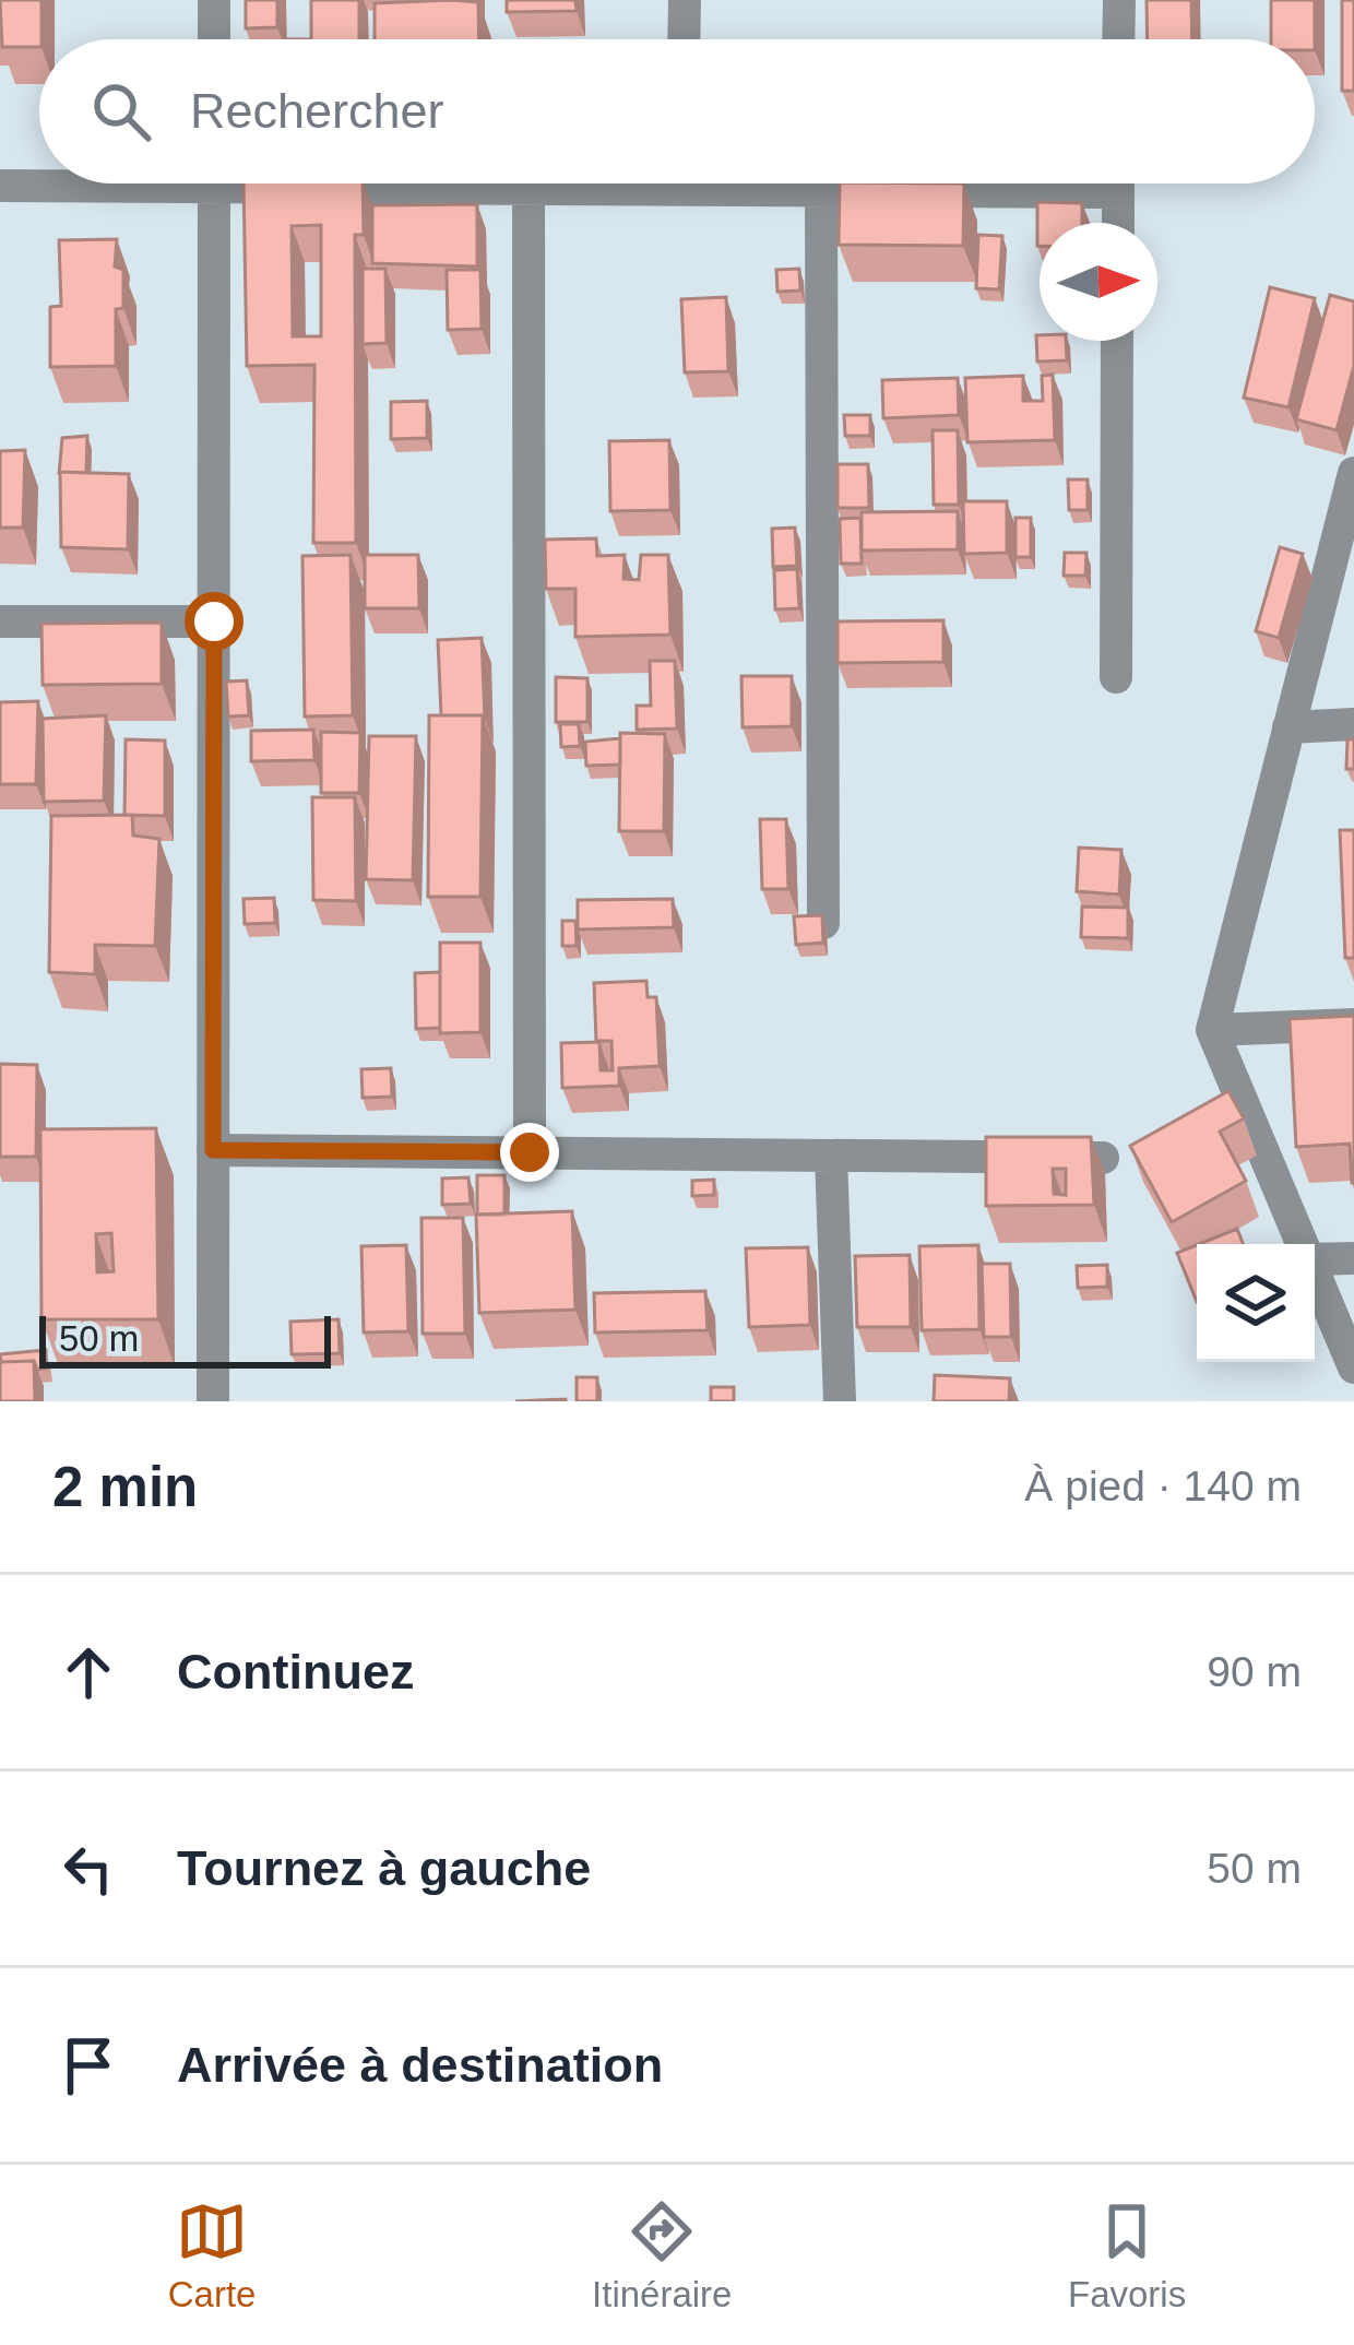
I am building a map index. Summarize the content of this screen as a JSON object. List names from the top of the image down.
{
  "scale_bar": "50 m",
  "north": "right",
  "page": {
    "search": "Rechercher",
    "scale": "50 m",
    "heading": ["2 min", "À pied · 140 m"],
    "list": [
      ["Continuez", "90 m"],
      ["Tournez à gauche", "50 m"],
      "Arrivée à destination"
    ],
    "nav": ["Carte", "Itinéraire", "Favoris"]
  }
}
